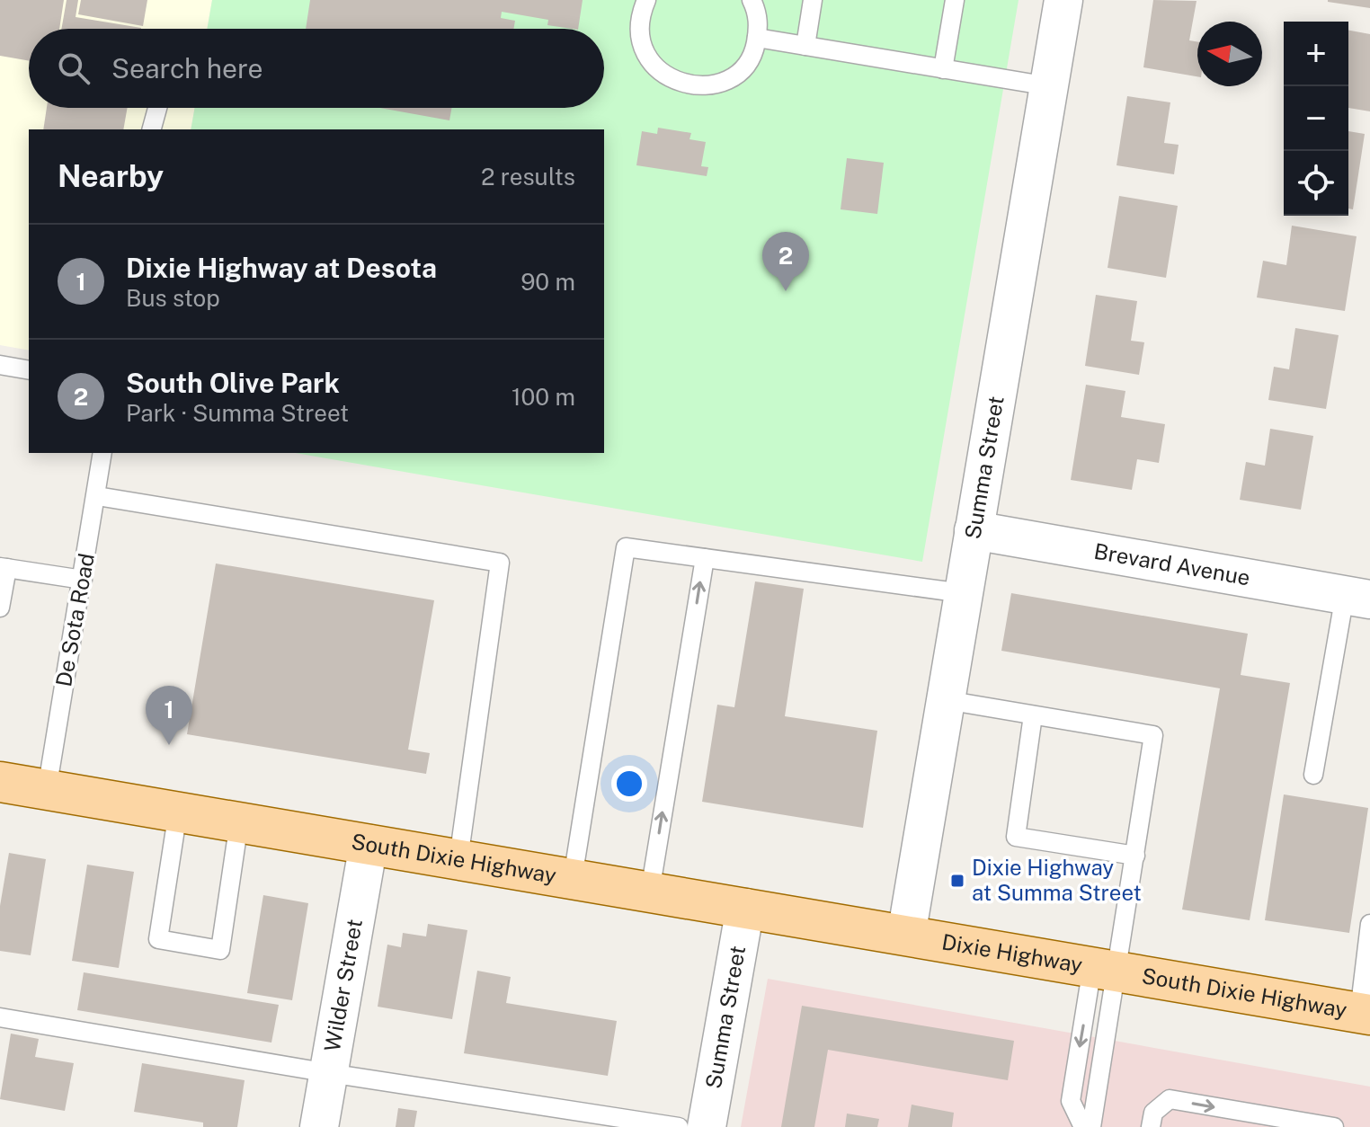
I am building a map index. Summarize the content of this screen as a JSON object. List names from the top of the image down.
{
  "streets": {
    "main road": ["South Dixie Highway", "Dixie Highway"],
    "street": ["Summa Street", "Brevard Avenue", "Wilder Street"],
    "lane": ["De Sota Road"]
  },
  "crossings": [
    ["Summa Street", "Brevard Avenue"],
    ["Summa Street", "South Dixie Highway"],
    ["Summa Street", "Dixie Highway"],
    ["De Sota Road", "South Dixie Highway"],
    ["South Dixie Highway", "Dixie Highway"],
    ["South Dixie Highway", "Wilder Street"]
  ],
  "places": {
    "transit": ["Dixie Highway at Summa Street"]
  },
  "north": "left",
  "page": {
    "map_buttons": ["+", "−"],
    "search": "Search here",
    "heading": ["Nearby", "2 results"],
    "list": [
      {
        "mark": "1",
        "name": "Dixie Highway at Desota",
        "note": "Bus stop",
        "value": "90 m"
      },
      {
        "mark": "2",
        "name": "South Olive Park",
        "note": "Park · Summa Street",
        "value": "100 m"
      }
    ],
    "pins": ["2", "1"]
  }
}
